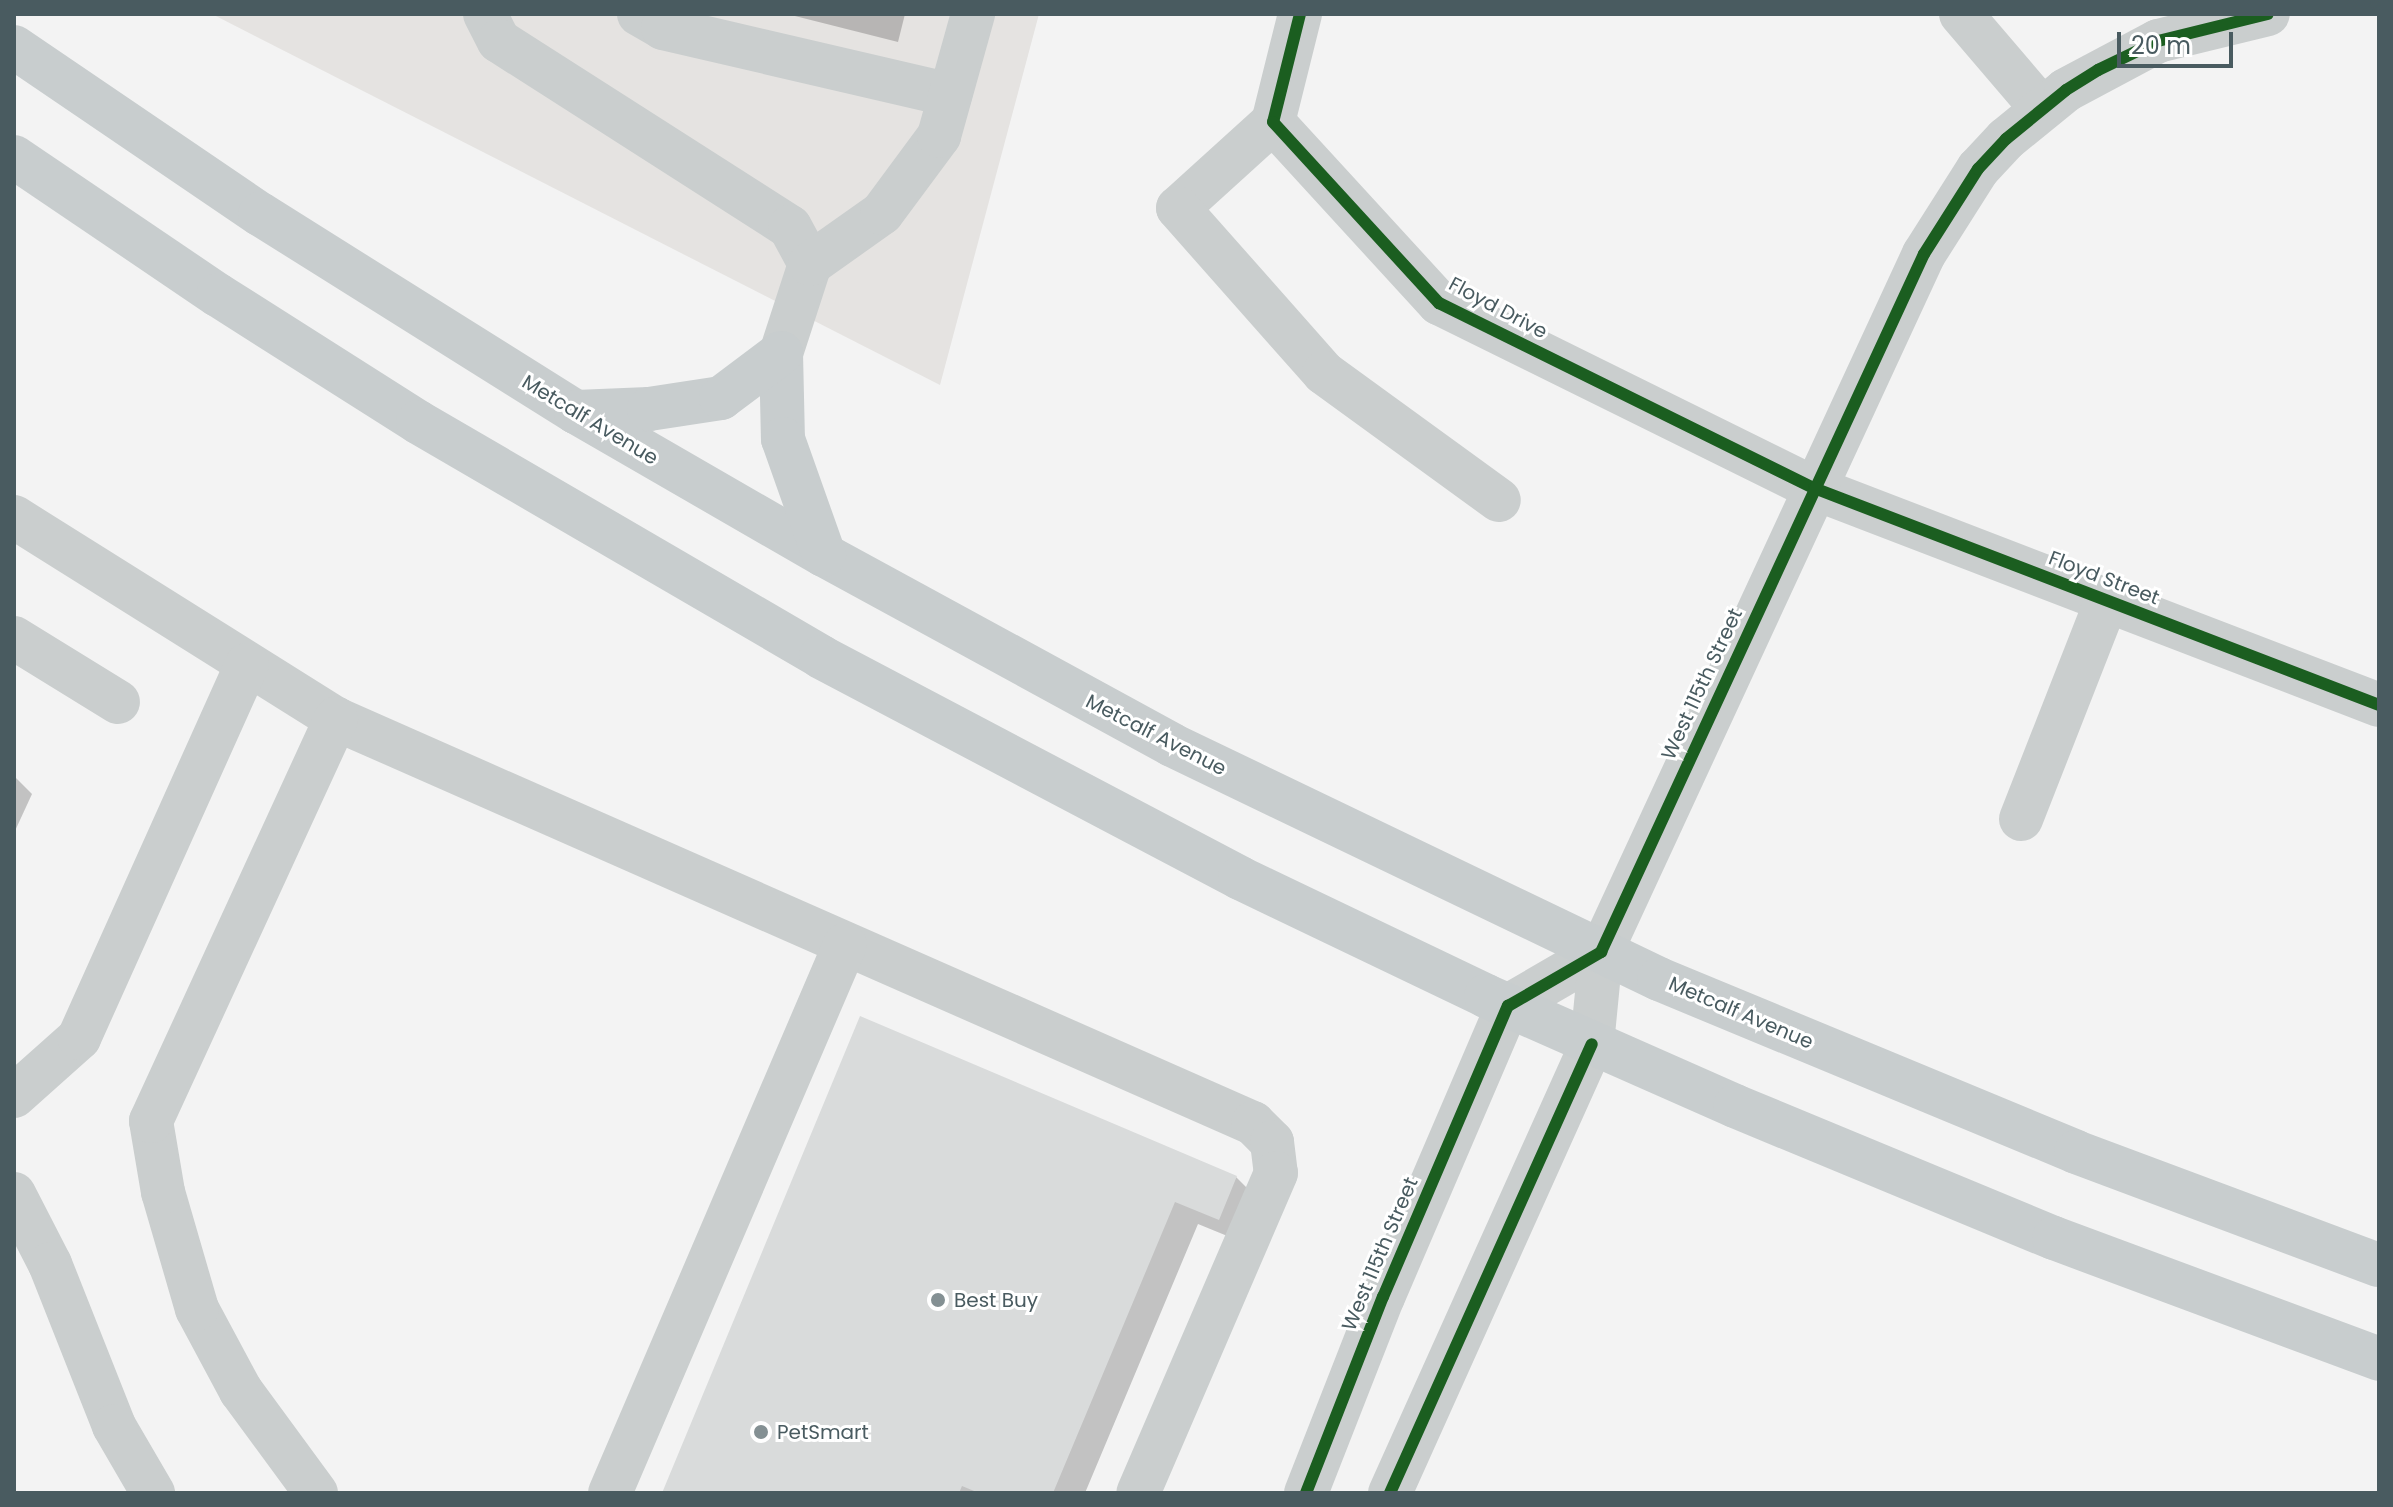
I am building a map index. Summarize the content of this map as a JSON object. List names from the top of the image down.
{
  "streets": {
    "main road": ["Metcalf Avenue"],
    "street": ["Floyd Drive", "Floyd Street", "West 115th Street"]
  },
  "crossings": [
    ["Floyd Drive", "Floyd Street"],
    ["Floyd Drive", "West 115th Street"],
    ["Metcalf Avenue", "West 115th Street"],
    ["Floyd Street", "West 115th Street"]
  ],
  "places": ["Best Buy", "PetSmart"],
  "scale_bar": "20 m"
}
